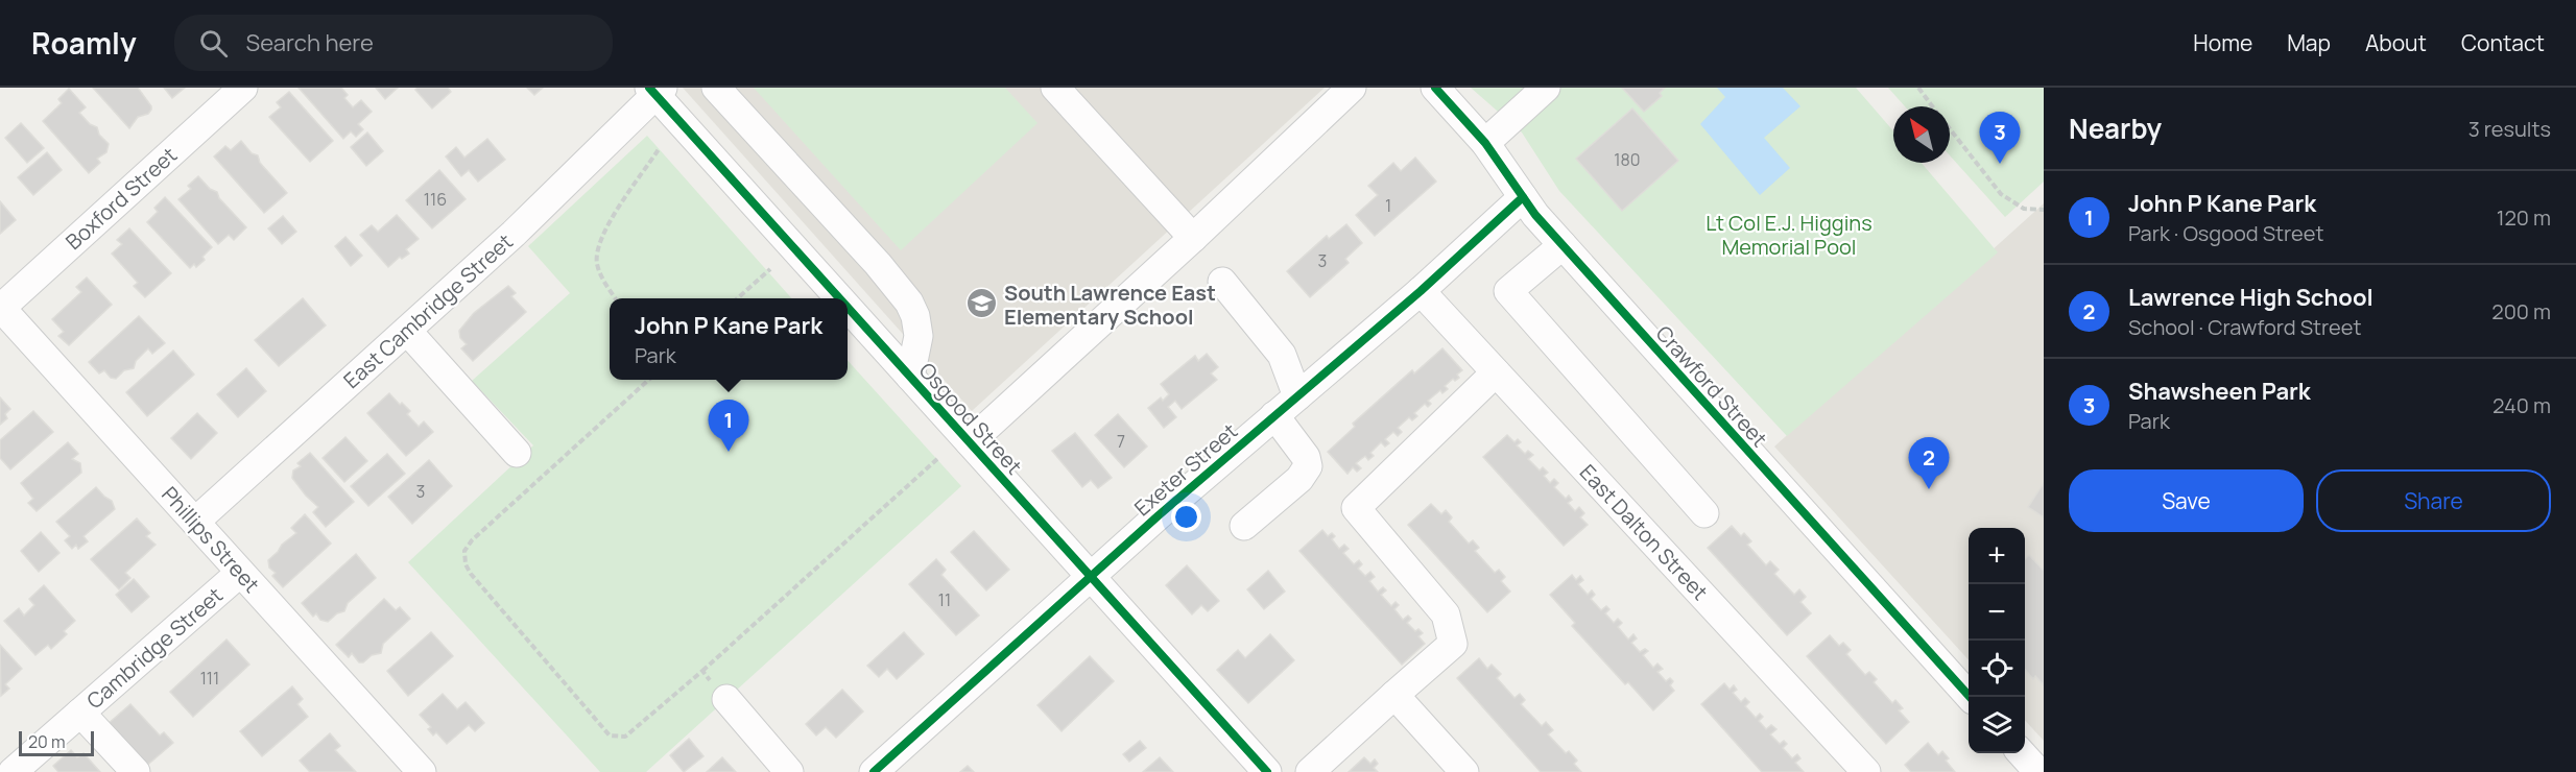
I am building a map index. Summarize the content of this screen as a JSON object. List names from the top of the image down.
{
  "streets": {
    "street": [
      "Boxford Street",
      "East Cambridge Street",
      "Crawford Street",
      "Osgood Street",
      "Exeter Street",
      "East Dalton Street",
      "Phillips Street",
      "Cambridge Street"
    ]
  },
  "crossings": [
    ["Boxford Street", "Phillips Street"],
    ["East Cambridge Street", "Osgood Street"],
    ["East Cambridge Street", "Phillips Street"],
    ["Crawford Street", "Exeter Street"],
    ["Osgood Street", "Exeter Street"],
    ["Exeter Street", "East Dalton Street"],
    ["Phillips Street", "Cambridge Street"]
  ],
  "parks": ["Lt Col E.J. Higgins Memorial Pool"],
  "places": {
    "school or university": ["South Lawrence East Elementary School"]
  },
  "house_numbers": [
    "180",
    "116",
    "1",
    "3",
    "7",
    "3",
    "11",
    "111"
  ],
  "scale_bar": "20 m",
  "north": "top left",
  "page": {
    "header": "Roamly",
    "search": "Search here",
    "nav": [
      "Home",
      "Map",
      "About",
      "Contact"
    ],
    "heading": ["Nearby", "3 results"],
    "pins": ["3", "1", "2"],
    "list": [
      {
        "mark": "1",
        "name": "John P Kane Park",
        "note": "Park · Osgood Street",
        "value": "120 m"
      },
      {
        "mark": "2",
        "name": "Lawrence High School",
        "note": "School · Crawford Street",
        "value": "200 m"
      },
      {
        "mark": "3",
        "name": "Shawsheen Park",
        "note": "Park",
        "value": "240 m"
      }
    ],
    "popup": ["John P Kane Park", "Park"],
    "buttons": ["Save", "Share"],
    "map_buttons": ["+", "−"],
    "scale": "20 m"
  }
}
